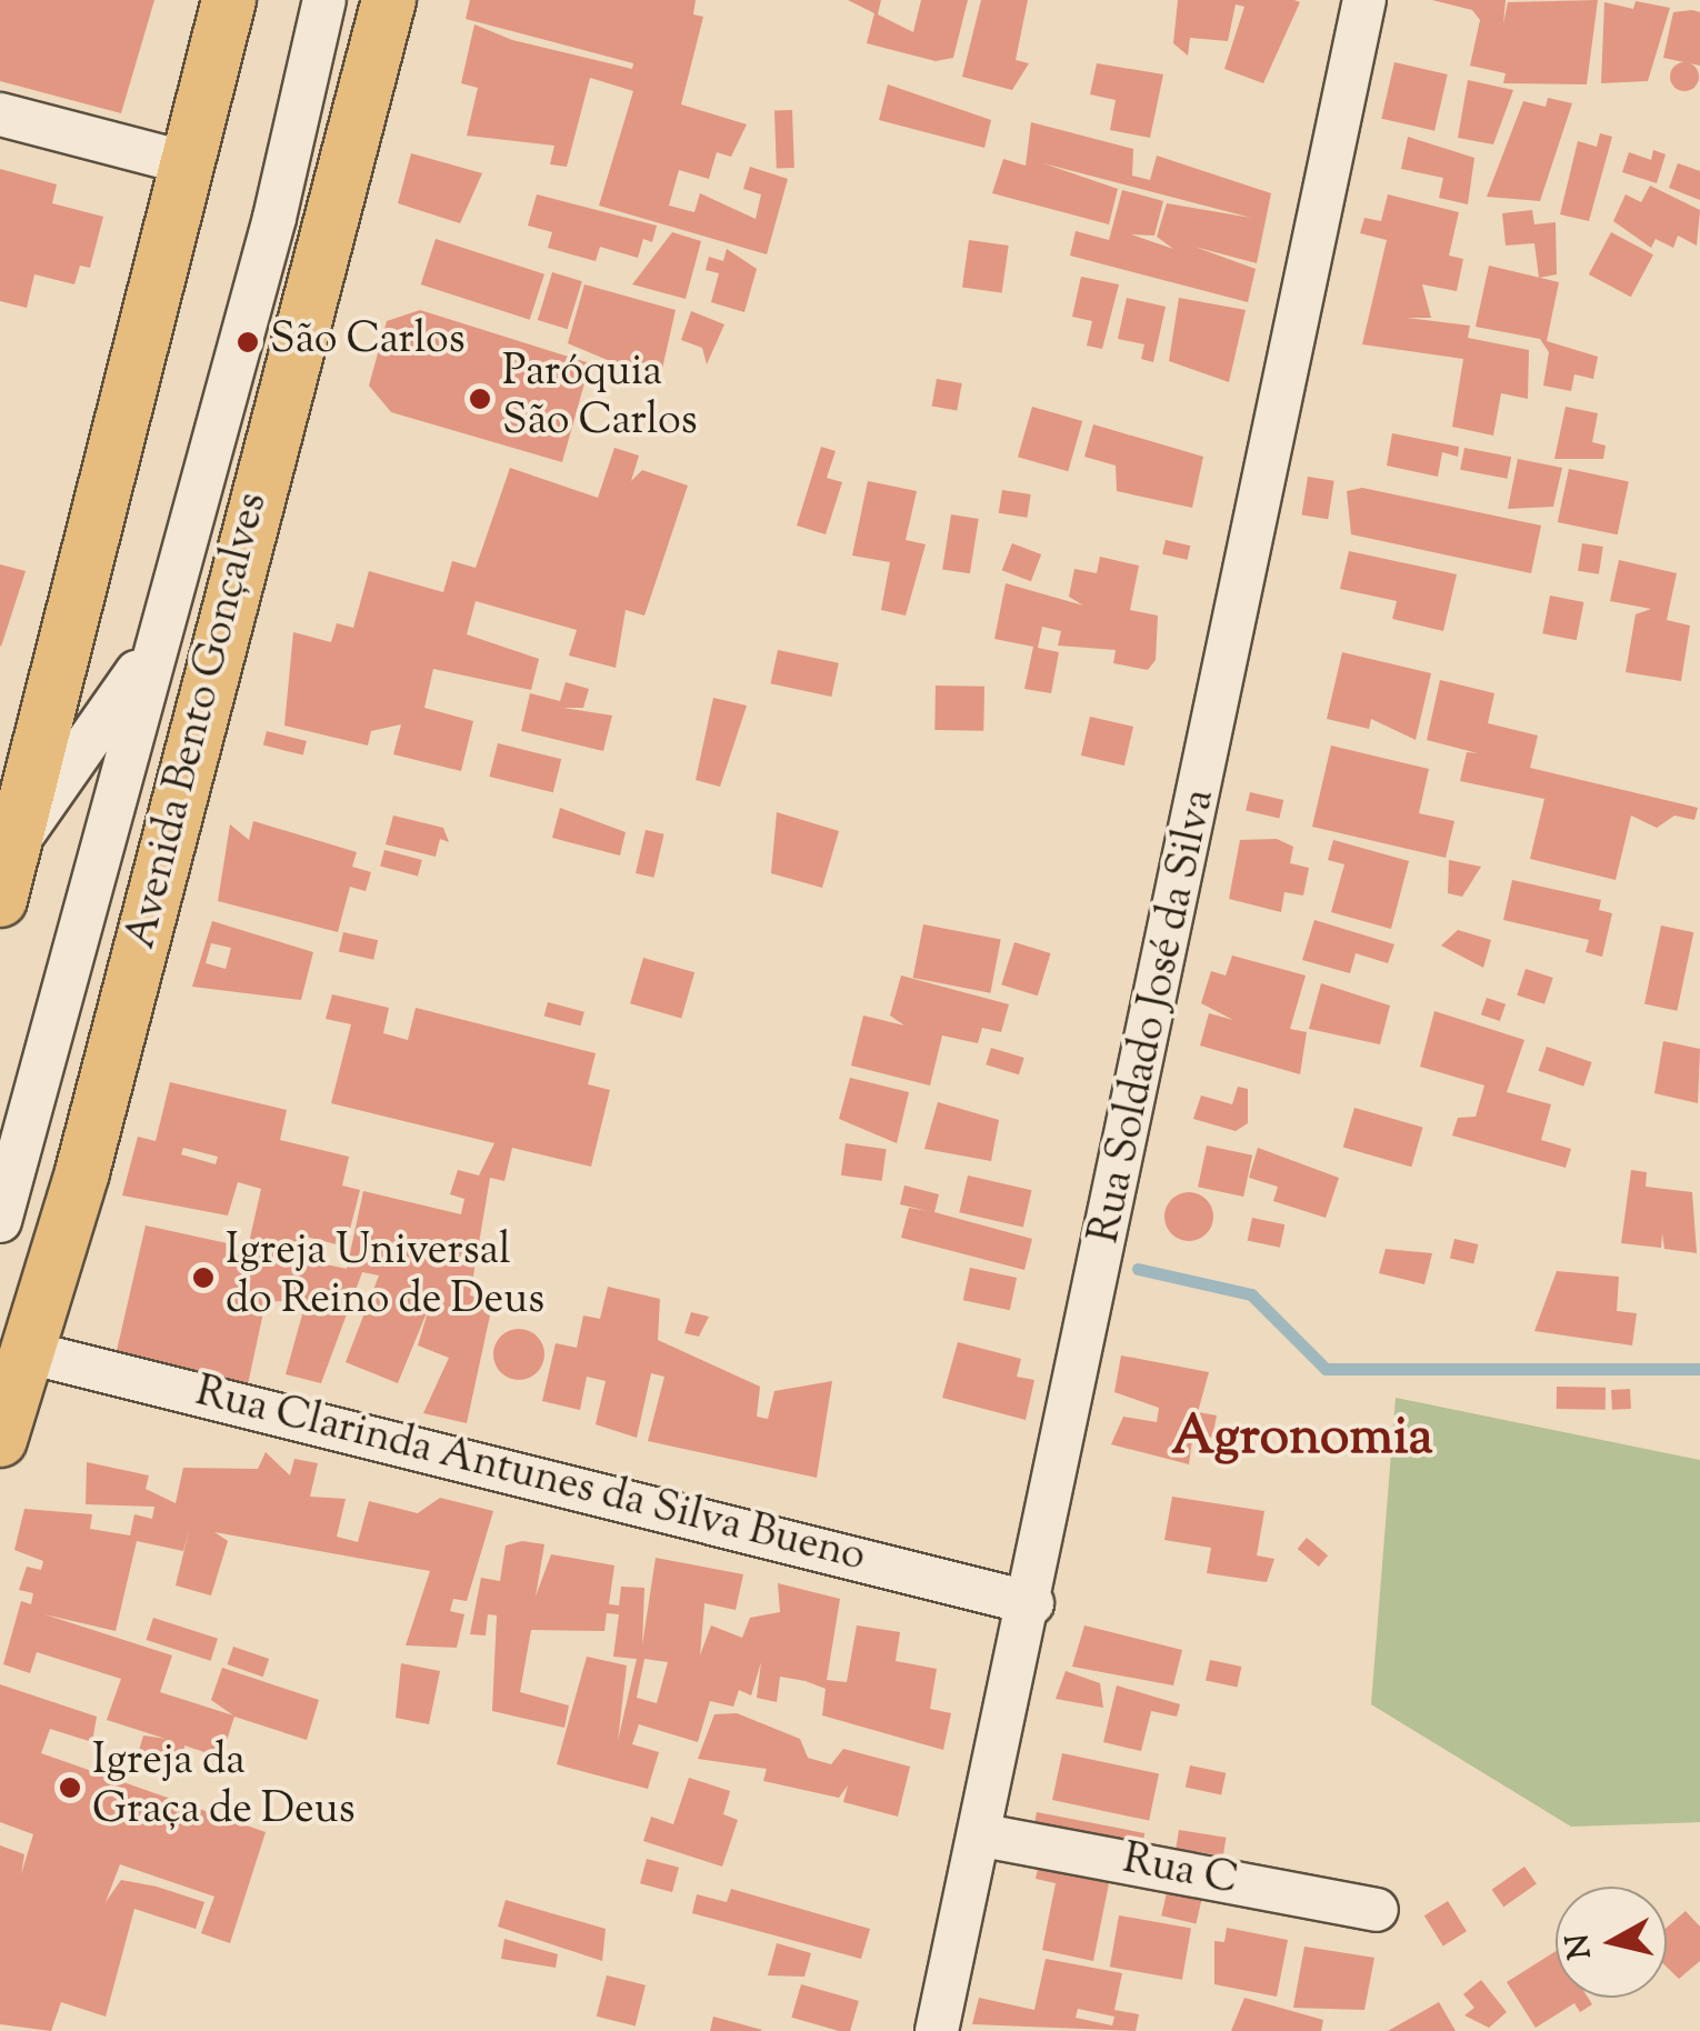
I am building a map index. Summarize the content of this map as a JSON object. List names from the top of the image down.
{
  "streets": {
    "main road": ["Avenida Bento Gonçalves"],
    "street": ["Rua Soldado José da Silva", "Rua Clarinda Antunes da Silva Bueno", "Rua C"]
  },
  "crossings": [
    ["Avenida Bento Gonçalves", "Rua Clarinda Antunes da Silva Bueno"],
    ["Rua Soldado José da Silva", "Rua Clarinda Antunes da Silva Bueno"],
    ["Rua Soldado José da Silva", "Rua C"]
  ],
  "districts": ["Agronomia"],
  "places": [
    "São Carlos",
    "Paróquia São Carlos",
    "Igreja Universal do Reino de Deus",
    "Igreja da Graça de Deus"
  ],
  "north": "left"
}
